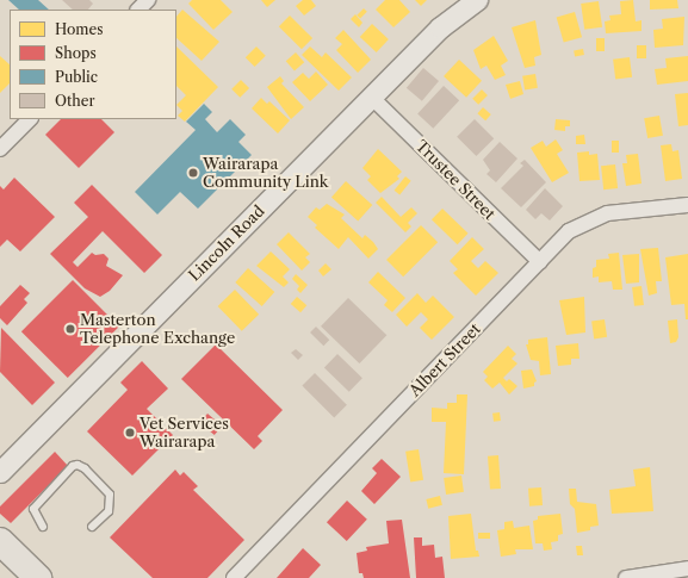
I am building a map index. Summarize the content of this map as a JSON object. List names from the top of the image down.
{
  "streets": {
    "street": ["Trustee Street", "Lincoln Road", "Albert Street"]
  },
  "crossings": [
    ["Trustee Street", "Lincoln Road"],
    ["Trustee Street", "Albert Street"]
  ],
  "places": ["Wairarapa Community Link", "Masterton Telephone Exchange", "Vet Services Wairarapa"],
  "legend": [
    "Homes",
    "Shops",
    "Public",
    "Other"
  ]
}
